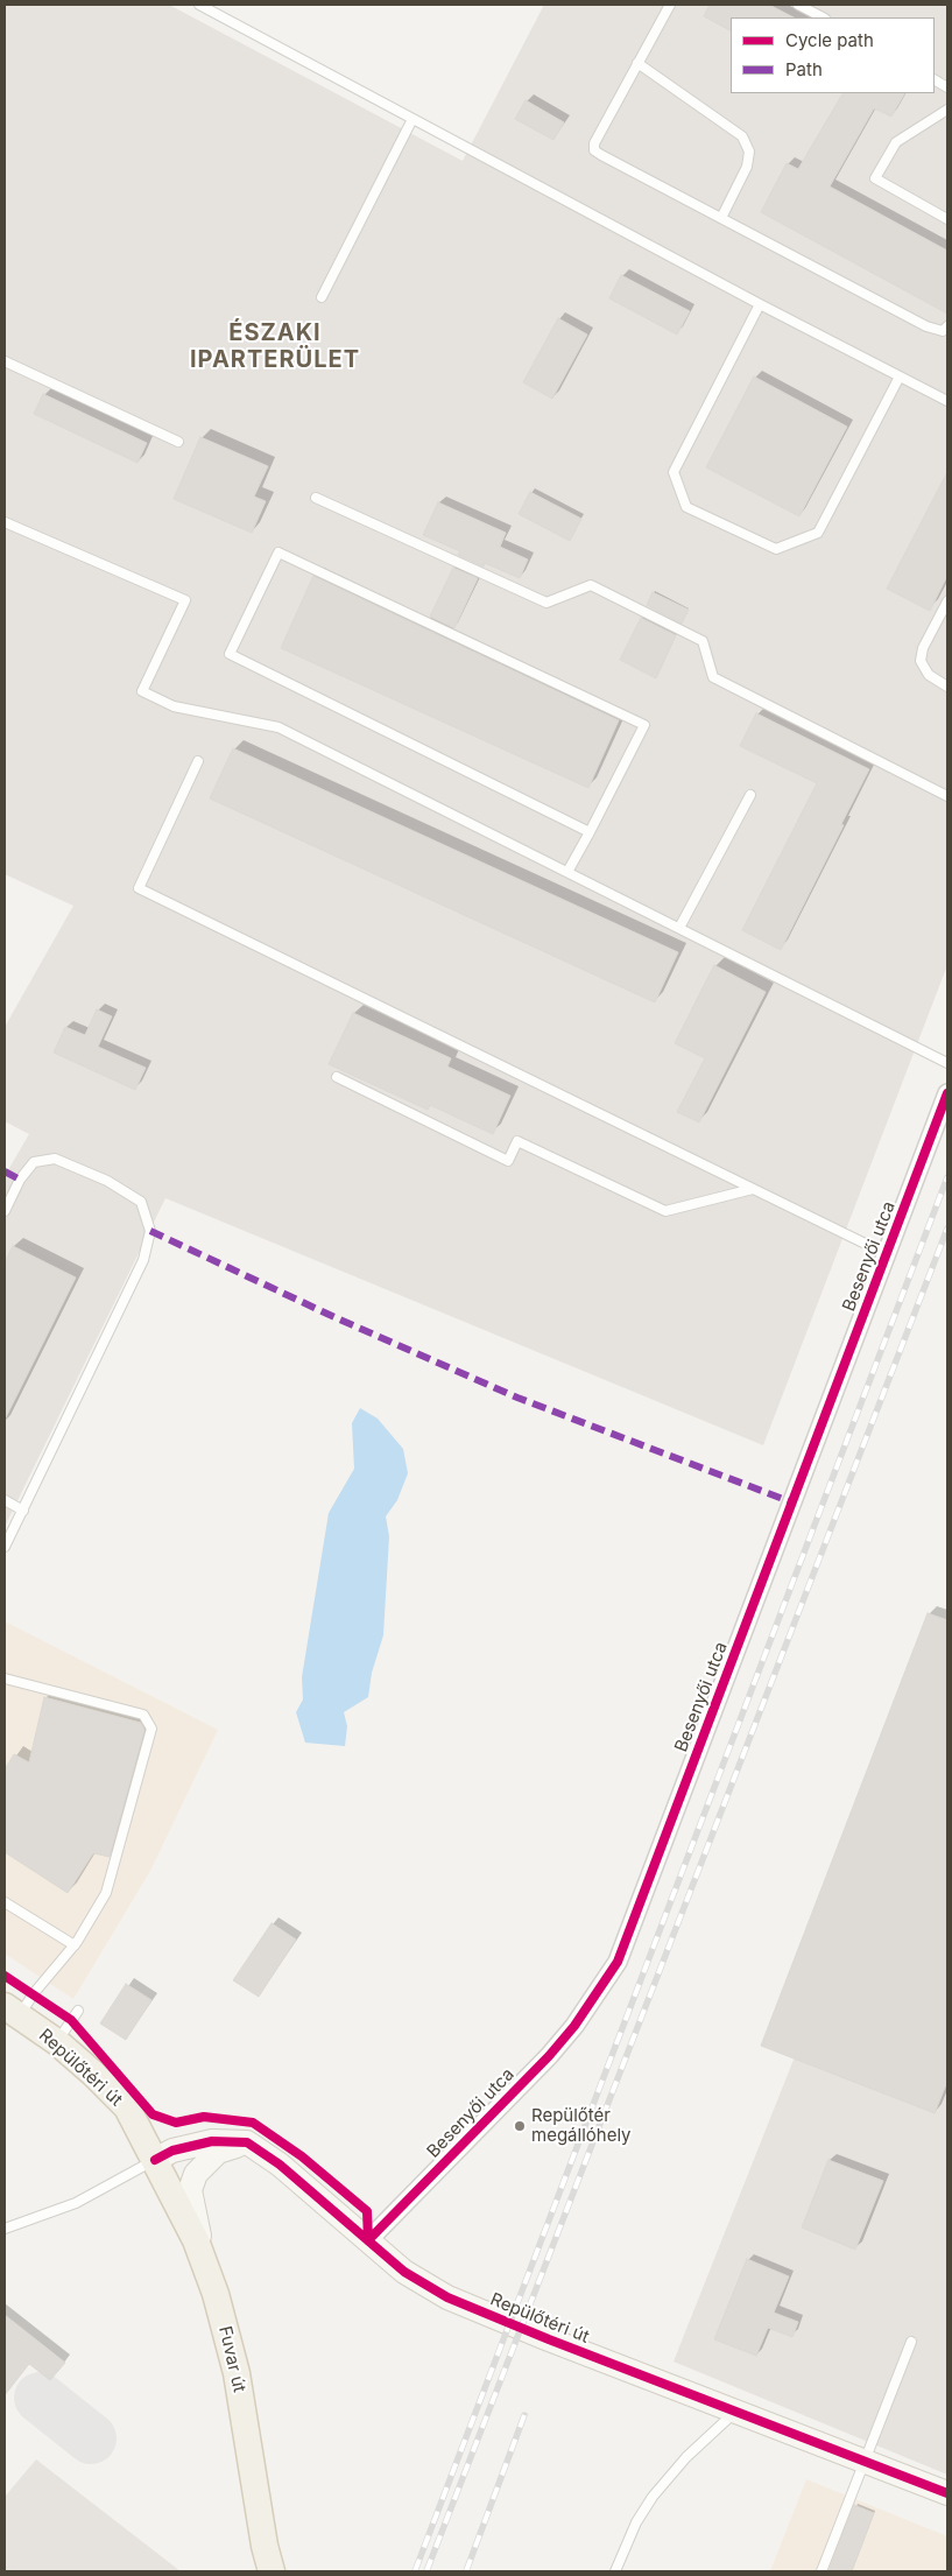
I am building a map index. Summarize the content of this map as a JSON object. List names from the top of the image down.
{
  "streets": {
    "main road": ["Repülőtéri út", "Fuvar út"],
    "street": ["Besenyői utca"]
  },
  "crossings": [
    ["Besenyői utca", "Repülőtéri út"],
    ["Repülőtéri út", "Fuvar út"]
  ],
  "districts": ["ÉSZAKI IPARTERÜLET"],
  "places": ["Repülőtér megállóhely"],
  "legend": ["Cycle path", "Path"]
}
